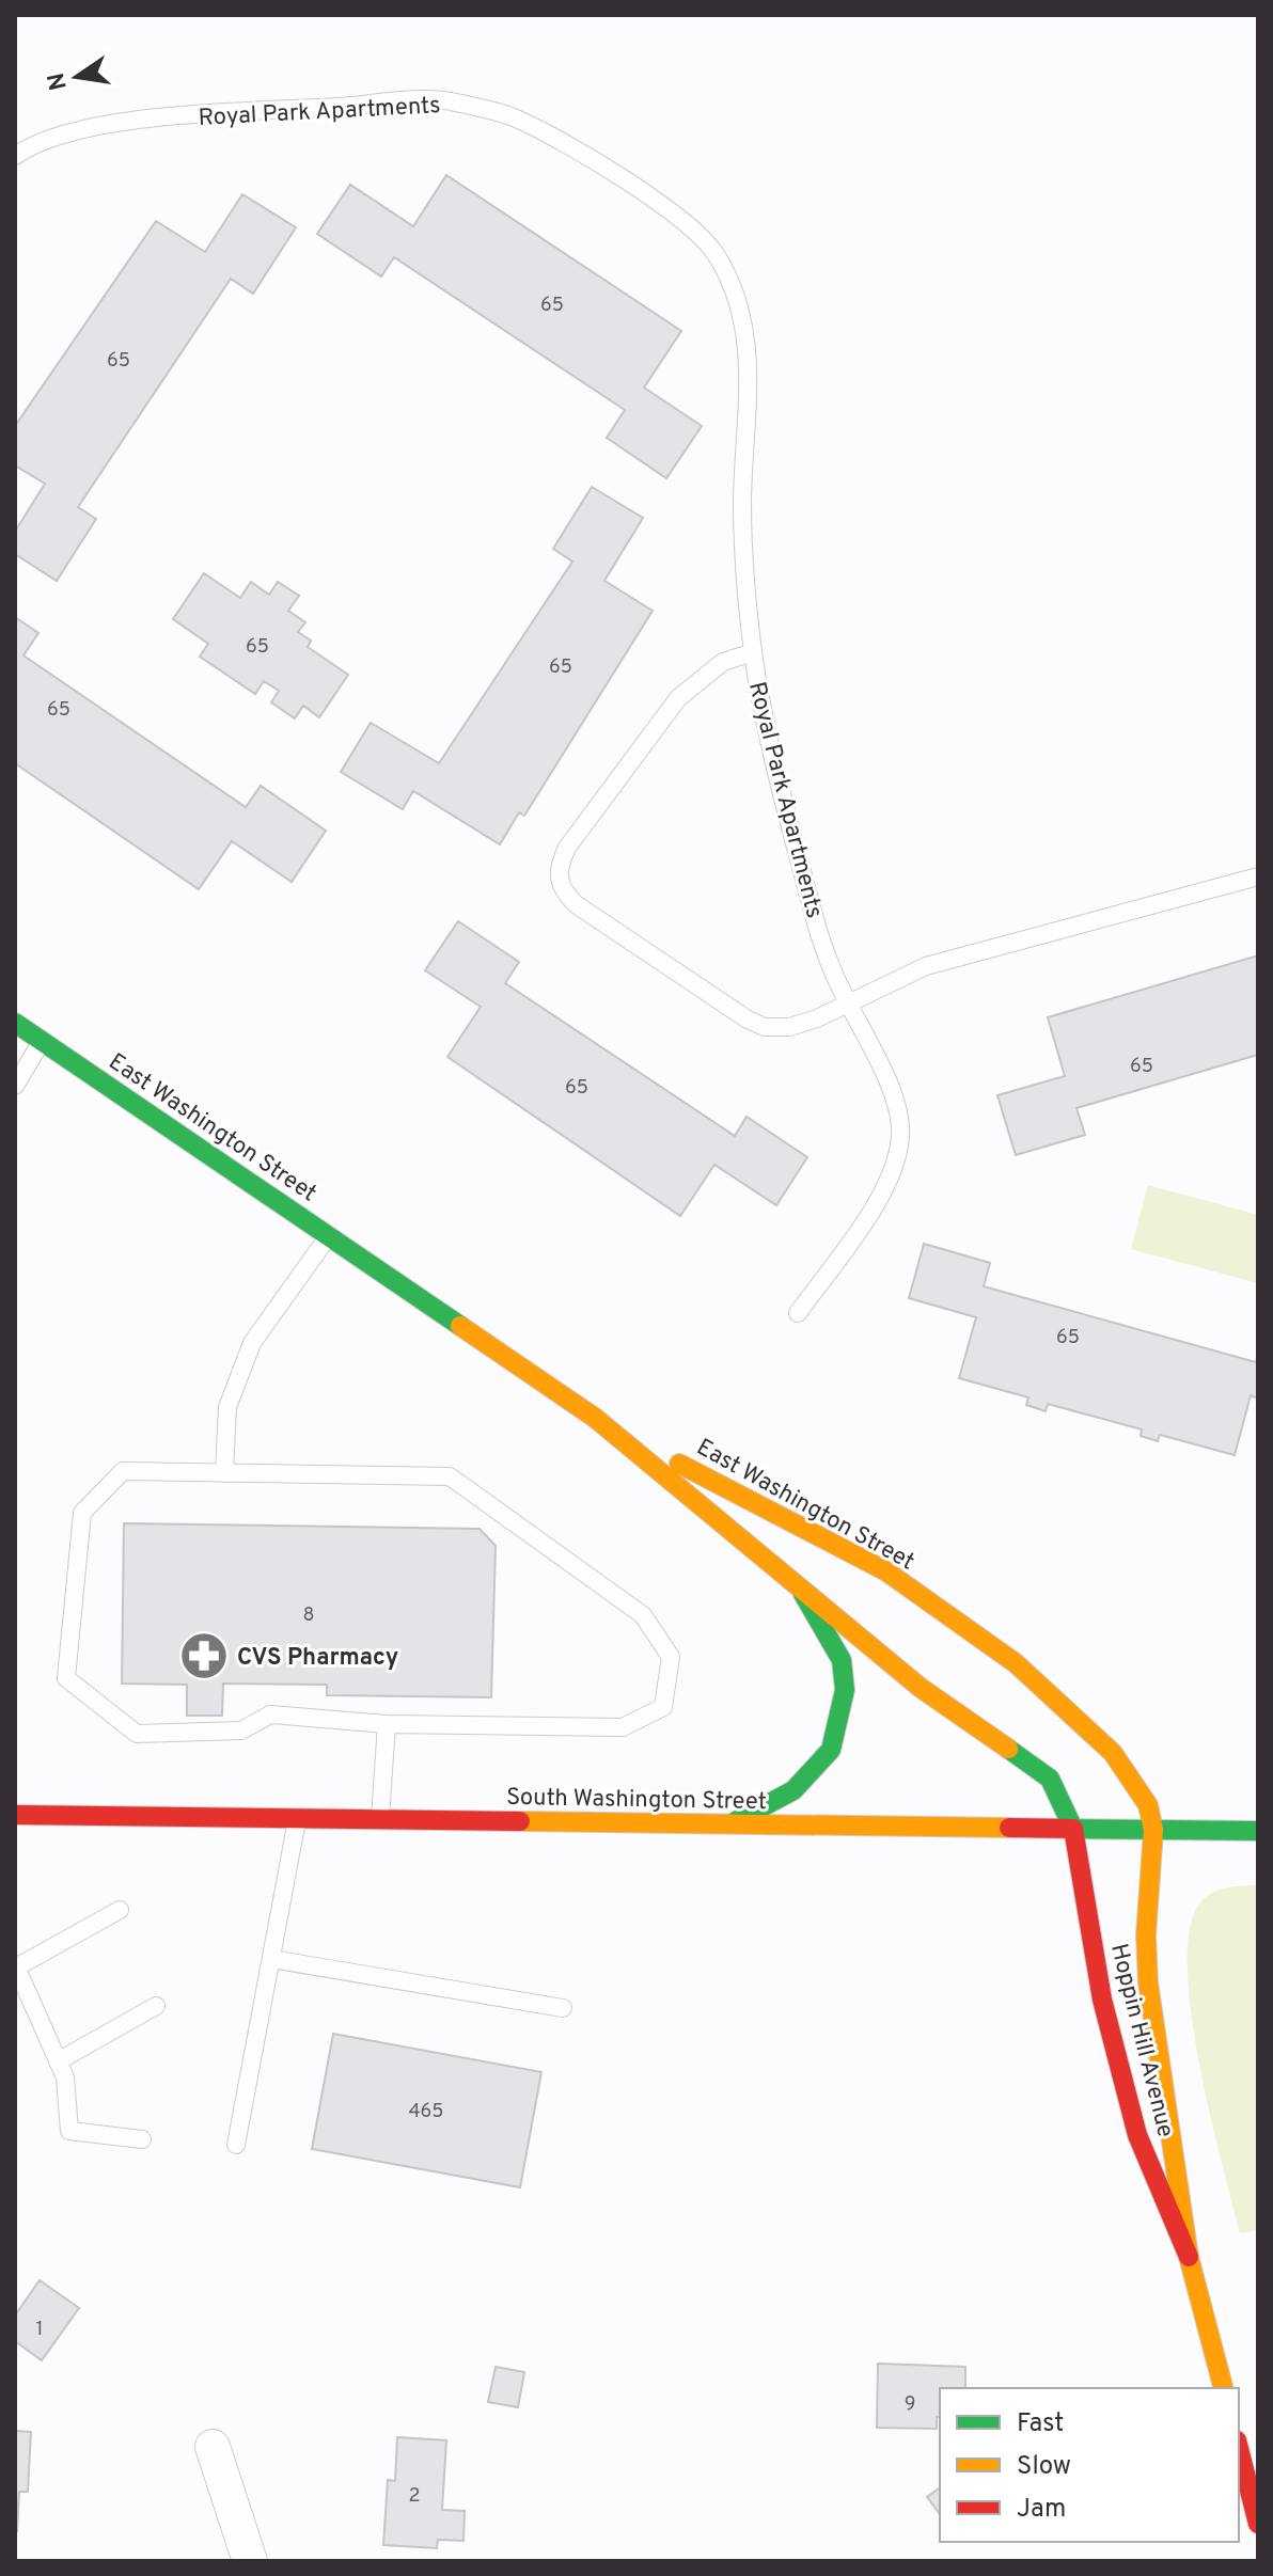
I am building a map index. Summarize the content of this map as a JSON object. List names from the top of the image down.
{
  "streets": {
    "main road": ["East Washington Street", "South Washington Street", "Hoppin Hill Avenue"],
    "lane": ["Royal Park Apartments"]
  },
  "crossings": [
    ["East Washington Street", "South Washington Street"],
    ["East Washington Street", "Hoppin Hill Avenue"],
    ["South Washington Street", "Hoppin Hill Avenue"]
  ],
  "places": {
    "pharmacy": ["CVS Pharmacy"]
  },
  "house_numbers": [
    "65",
    "65",
    "65",
    "65",
    "65",
    "65",
    "65",
    "65",
    "8",
    "465",
    "1",
    "9",
    "2"
  ],
  "legend": ["Fast", "Slow", "Jam"],
  "north": "left"
}
